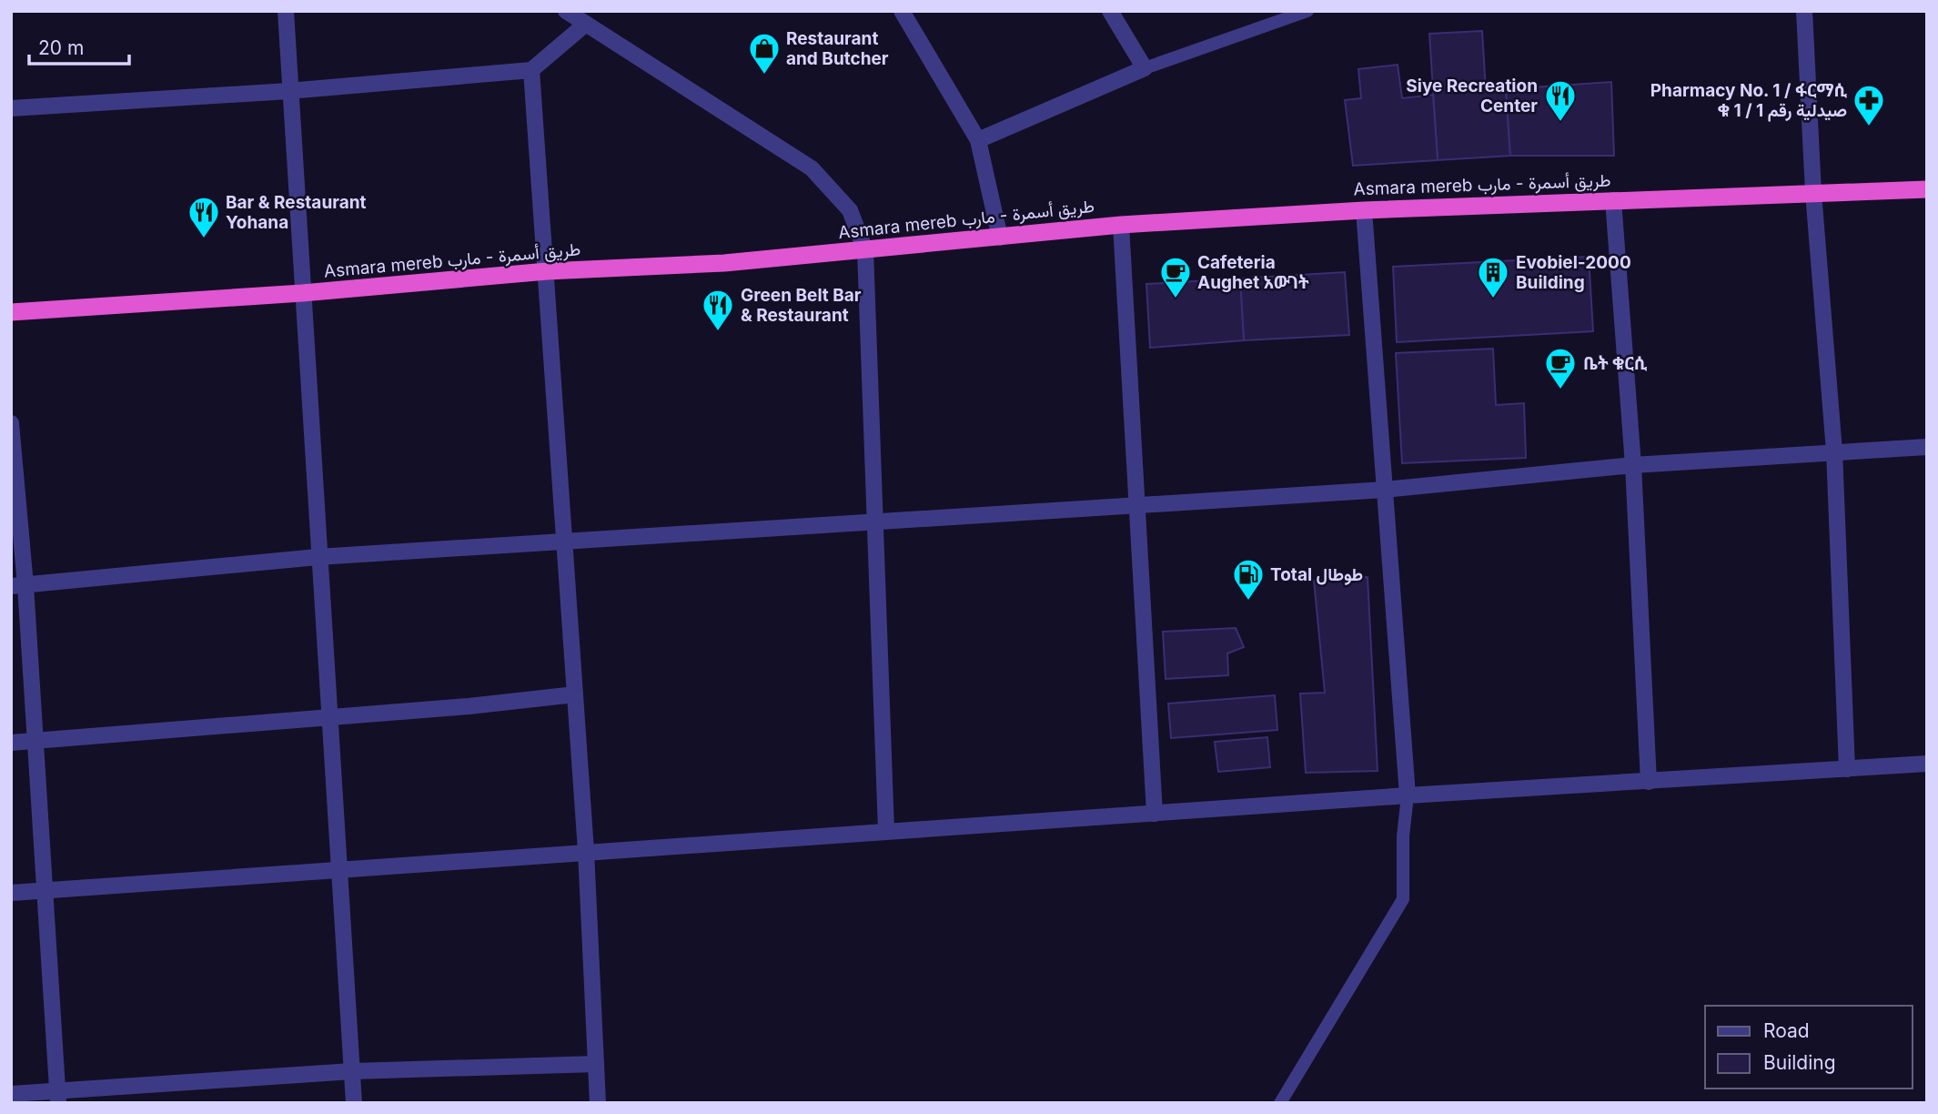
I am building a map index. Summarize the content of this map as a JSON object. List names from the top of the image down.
{
  "streets": {
    "highway": ["Asmara mereb طريق أسمرة - مارب"]
  },
  "places": {
    "shop": ["Restaurant and Butcher"],
    "restaurant": ["Siye Recreation Center", "Bar & Restaurant Yohana", "Green Belt Bar & Restaurant"],
    "pharmacy": ["Pharmacy No. 1 / ፋርማሲ ቁ 1 / صيدلية رقم 1"],
    "cafe": ["Cafeteria Aughet አውገት", "ቤት ቁርሲ"],
    "building": ["Evobiel-2000 Building"],
    "fuel station": ["Total طوطال"]
  },
  "legend": ["Road", "Building"],
  "scale_bar": "20 m"
}
